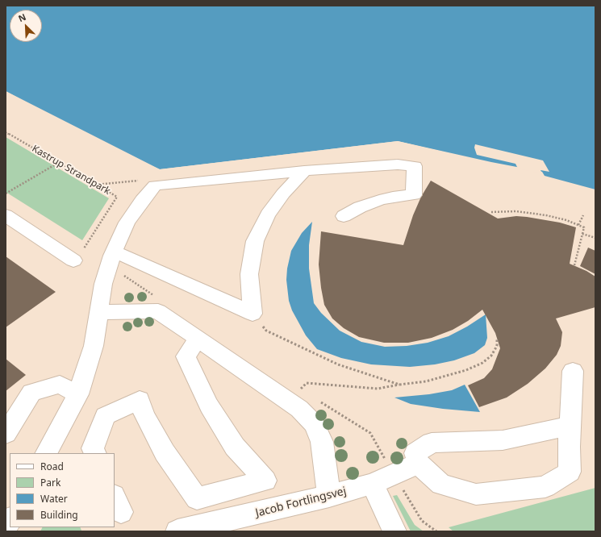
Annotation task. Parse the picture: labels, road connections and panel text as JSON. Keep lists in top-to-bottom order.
{
  "streets": {
    "street": ["Jacob Fortlingsvej"],
    "path": ["Kastrup Strandpark"]
  },
  "legend": [
    "Road",
    "Park",
    "Water",
    "Building"
  ],
  "north": "top left"
}
